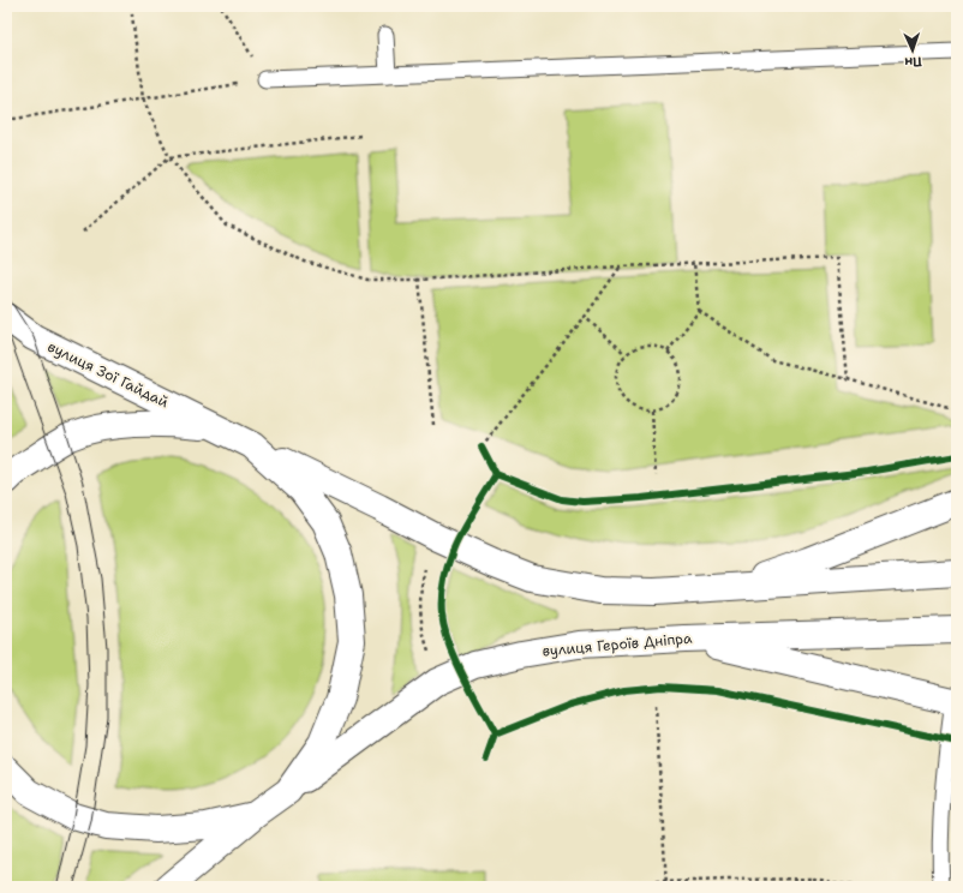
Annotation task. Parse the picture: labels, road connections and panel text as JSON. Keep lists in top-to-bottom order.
{
  "streets": {
    "main road": ["вулиця Зої Гайдай", "вулиця Героїв Дніпра"]
  },
  "north": "bottom"
}
